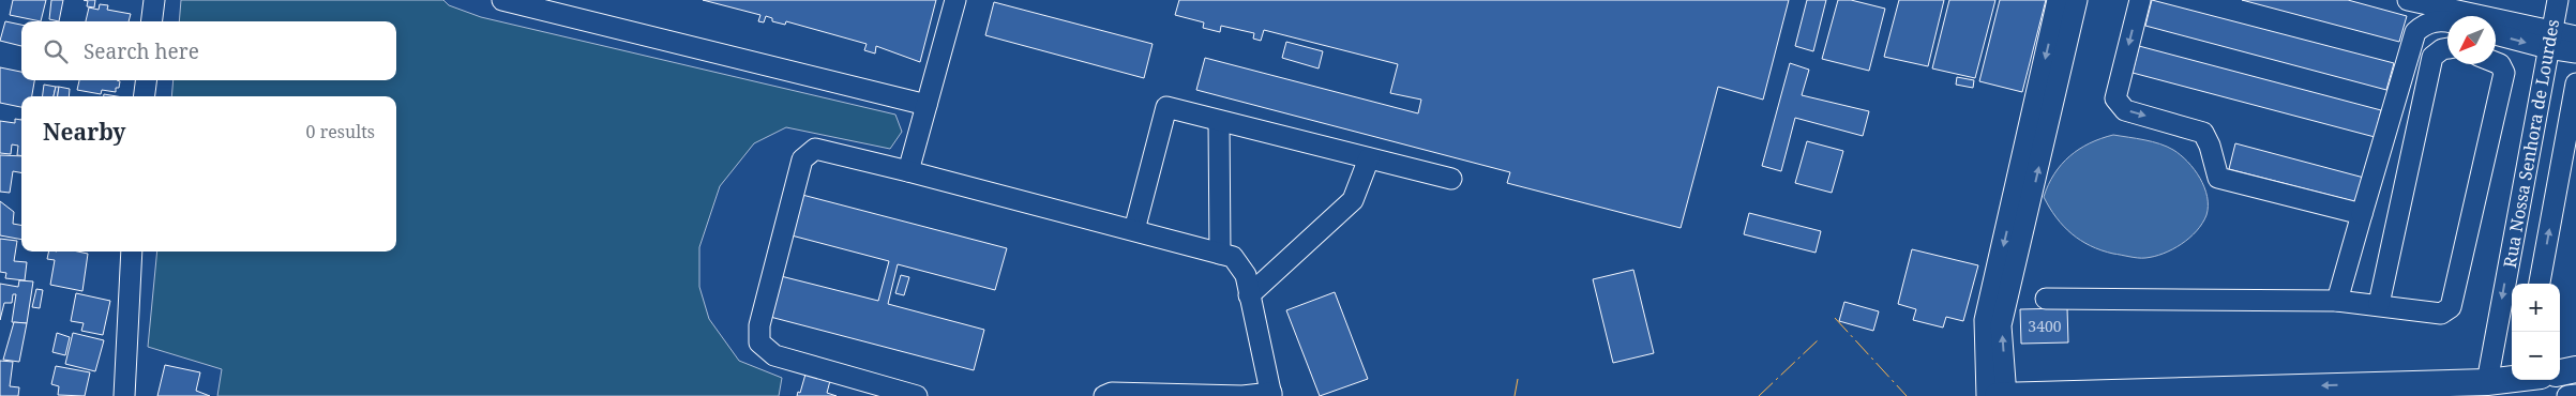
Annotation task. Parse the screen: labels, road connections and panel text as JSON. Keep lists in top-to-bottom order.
{
  "streets": {
    "street": ["Rua Nossa Senhora de Lourdes"]
  },
  "house_numbers": ["3400"],
  "north": "bottom left",
  "page": {
    "search": "Search here",
    "heading": ["Nearby", "0 results"],
    "map_buttons": ["+", "−"]
  }
}
